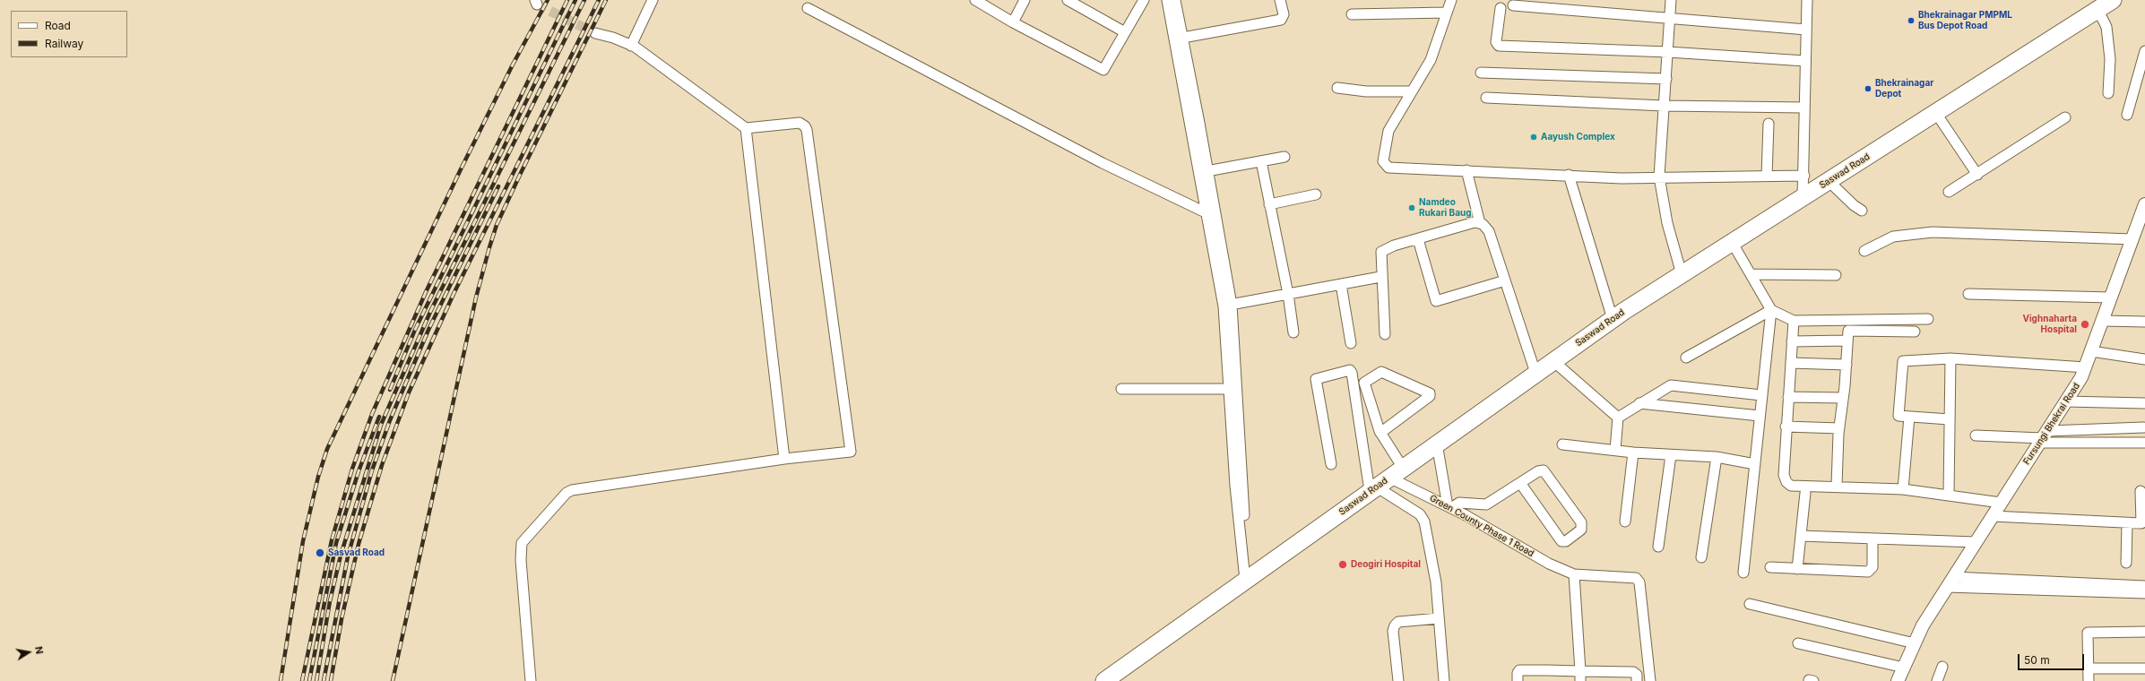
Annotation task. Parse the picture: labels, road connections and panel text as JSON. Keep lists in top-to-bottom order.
{
  "streets": {
    "highway": ["Saswad Road"],
    "street": ["Fursungi Bhekrai Road", "Green County Phase 1 Road"]
  },
  "crossings": [
    ["Saswad Road", "Green County Phase 1 Road"]
  ],
  "places": [
    "Bhekrainagar PMPML Bus Depot Road",
    "Bhekrainagar Depot",
    "Aayush Complex",
    "Namdeo Rukari Baug",
    "Vighnaharta Hospital",
    "Sasvad Road",
    "Deogiri Hospital"
  ],
  "legend": ["Road", "Railway"],
  "scale_bar": "50 m",
  "north": "right"
}
